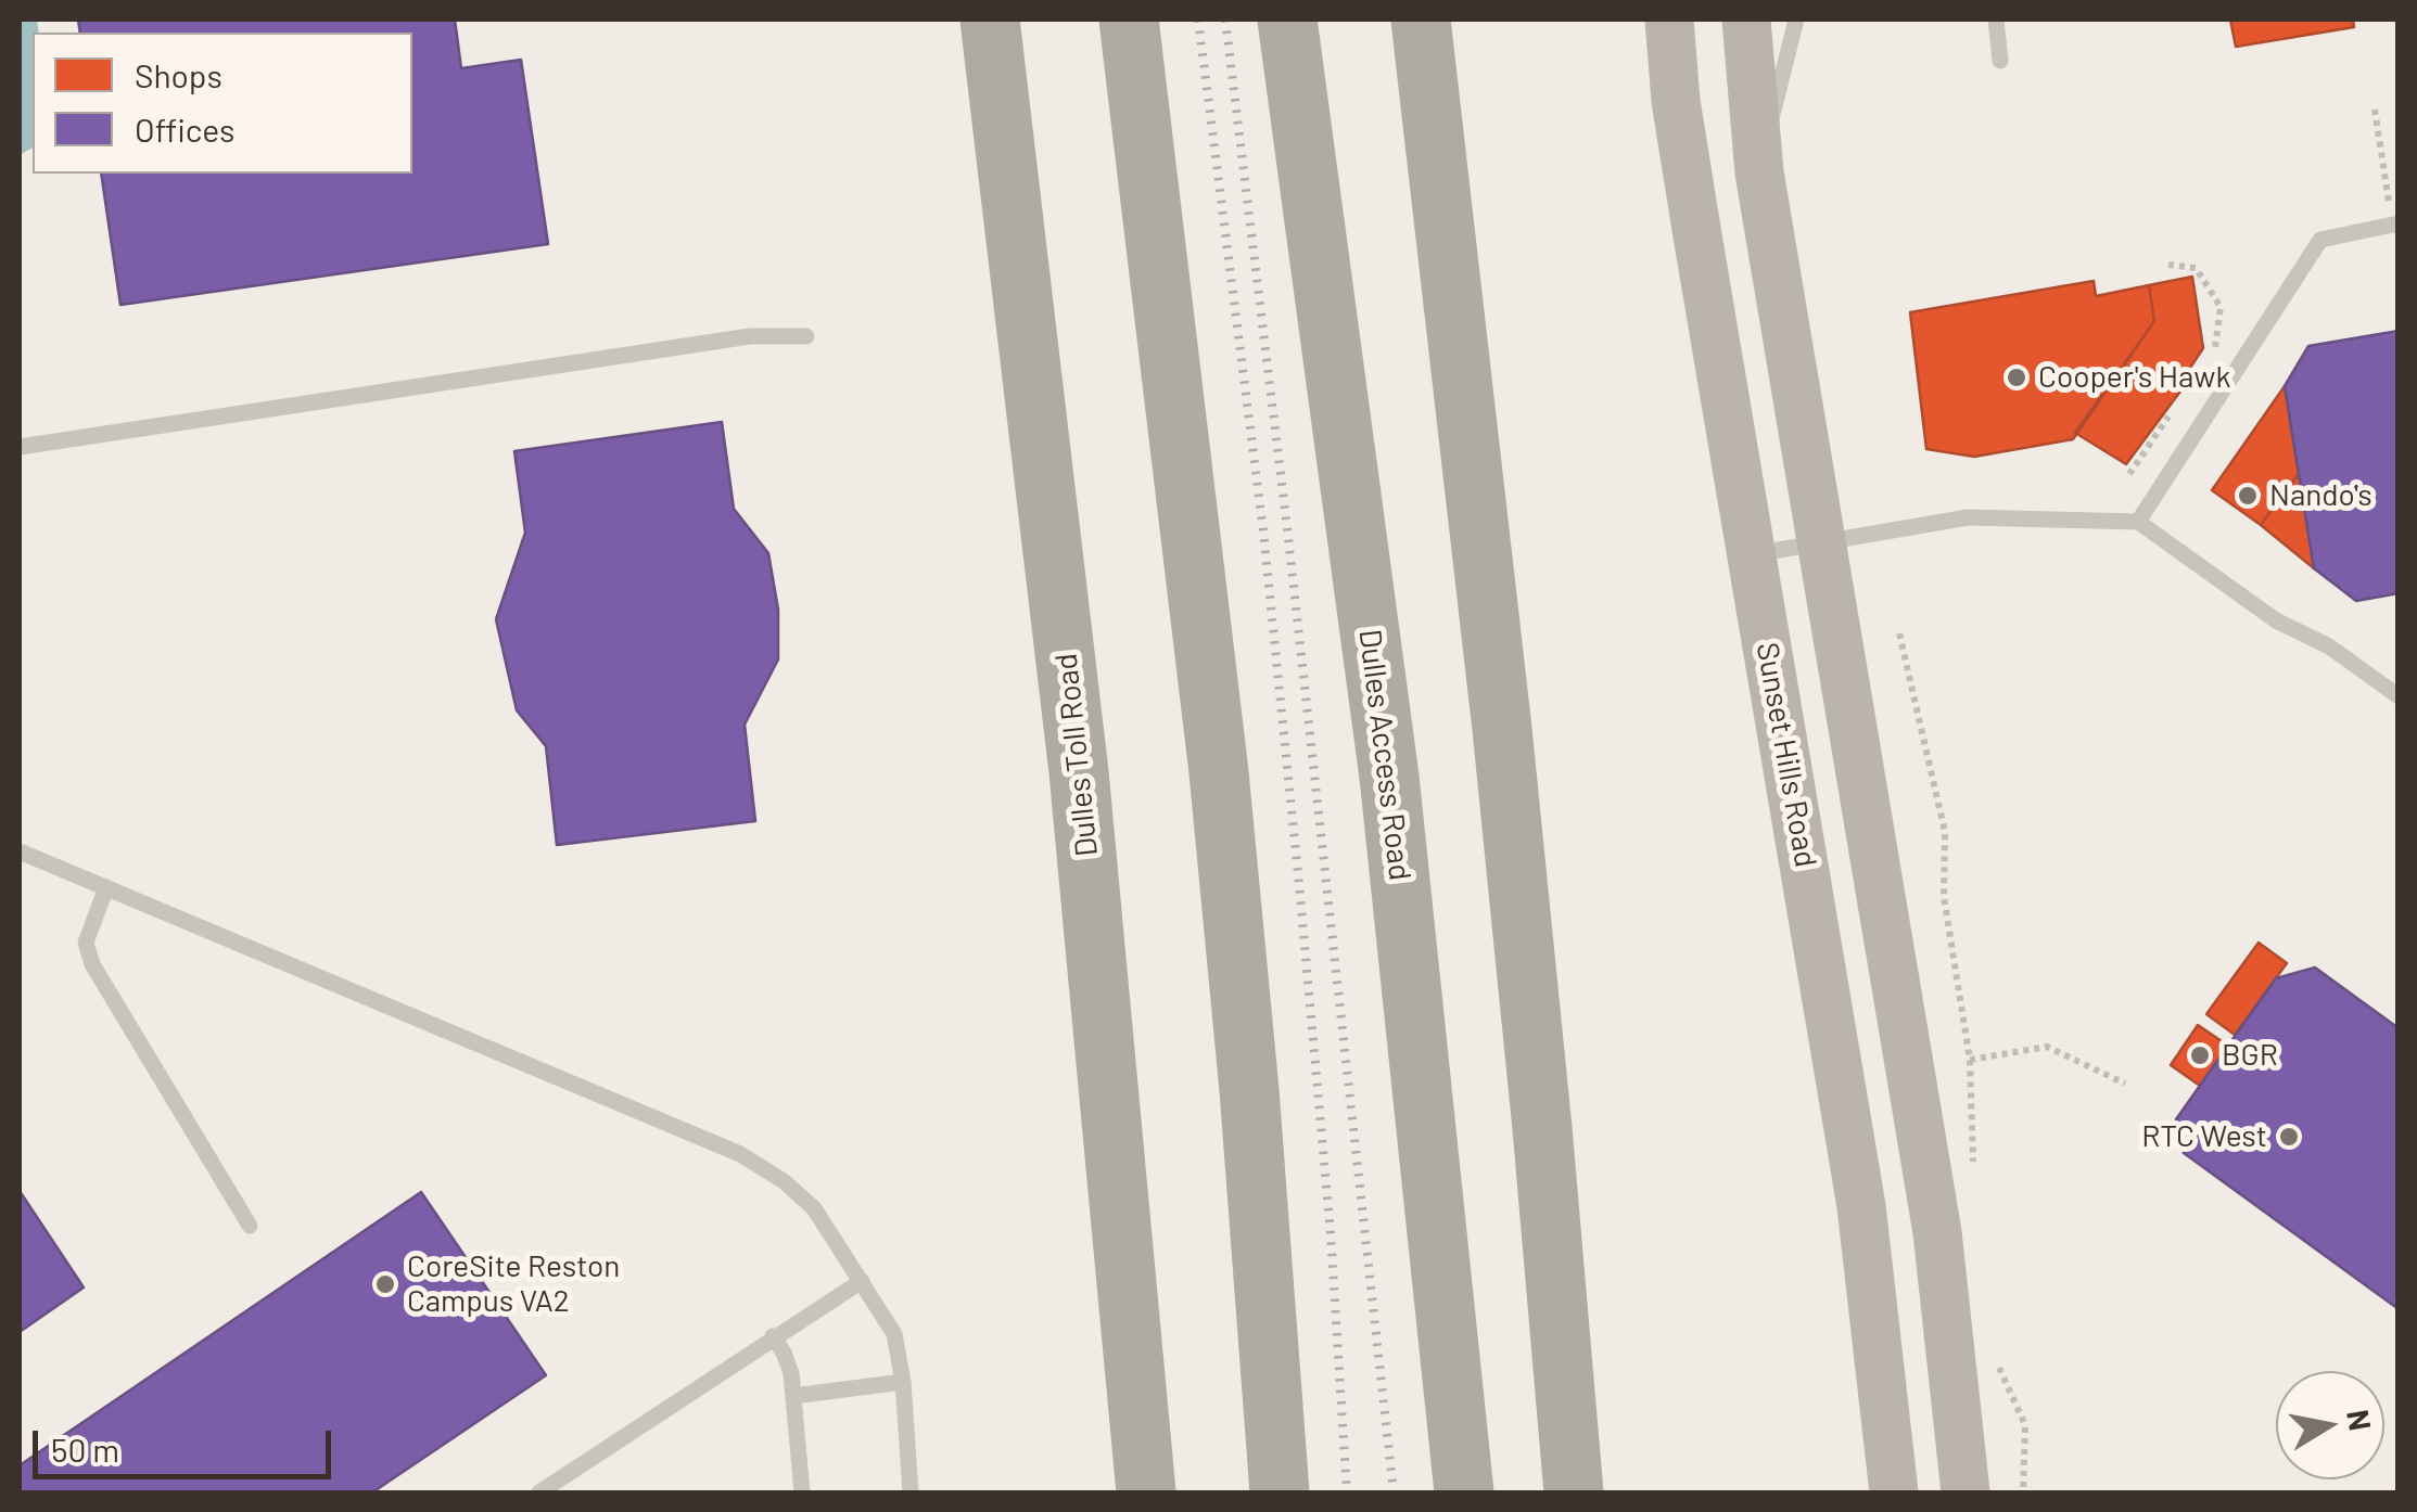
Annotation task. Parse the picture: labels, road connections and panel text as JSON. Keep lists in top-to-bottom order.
{
  "streets": {
    "highway": ["Dulles Toll Road", "Dulles Access Road"],
    "main road": ["Sunset Hills Road"]
  },
  "places": [
    "Cooper's Hawk",
    "Nando's",
    "BGR",
    "RTC West",
    "CoreSite Reston Campus VA2"
  ],
  "legend": ["Shops", "Offices"],
  "scale_bar": "50 m",
  "north": "right"
}
